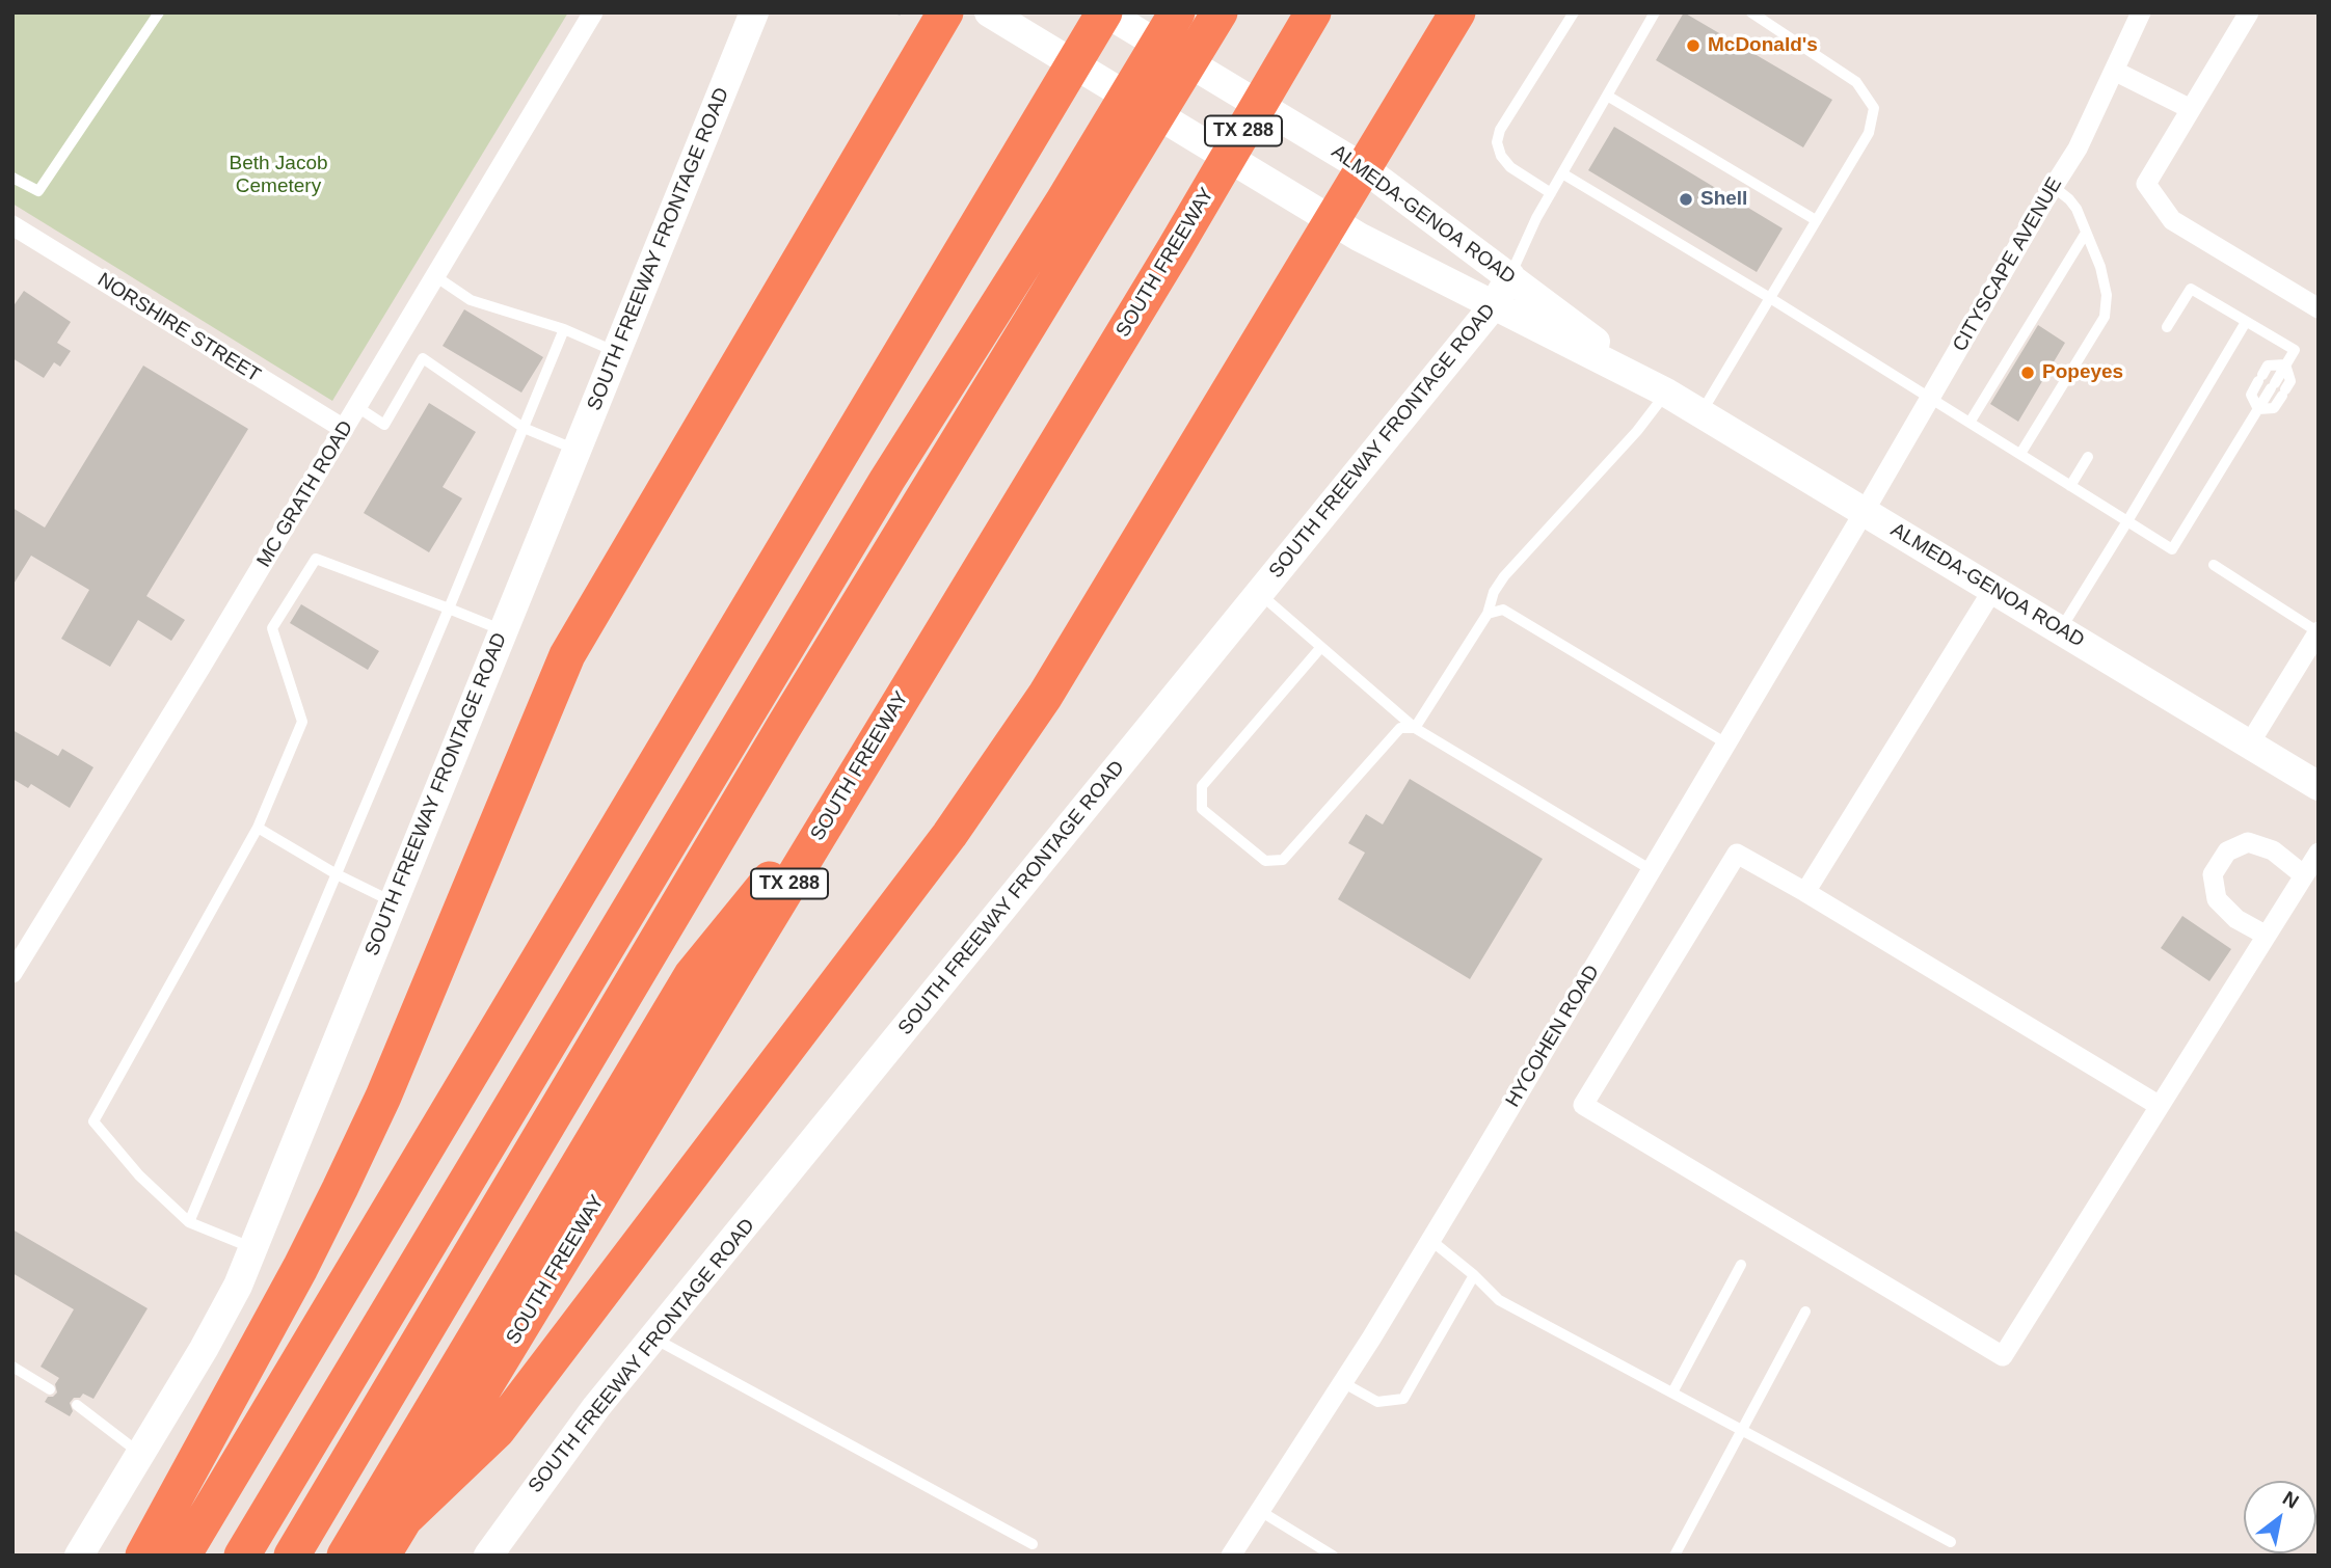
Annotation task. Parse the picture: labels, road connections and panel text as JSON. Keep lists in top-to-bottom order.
{
  "streets": {
    "highway": ["TX 288", "SOUTH FREEWAY"],
    "main road": ["ALMEDA-GENOA ROAD", "SOUTH FREEWAY FRONTAGE ROAD"],
    "street": [
      "CITYSCAPE AVENUE",
      "NORSHIRE STREET",
      "MC GRATH ROAD",
      "HYCOHEN ROAD"
    ]
  },
  "crossings": [
    ["ALMEDA-GENOA ROAD", "SOUTH FREEWAY FRONTAGE ROAD"],
    ["ALMEDA-GENOA ROAD", "CITYSCAPE AVENUE"],
    ["ALMEDA-GENOA ROAD", "HYCOHEN ROAD"],
    ["CITYSCAPE AVENUE", "HYCOHEN ROAD"],
    ["NORSHIRE STREET", "MC GRATH ROAD"]
  ],
  "parks": ["Beth Jacob Cemetery"],
  "places": ["McDonald's", "Shell", "Popeyes"],
  "north": "top right"
}
